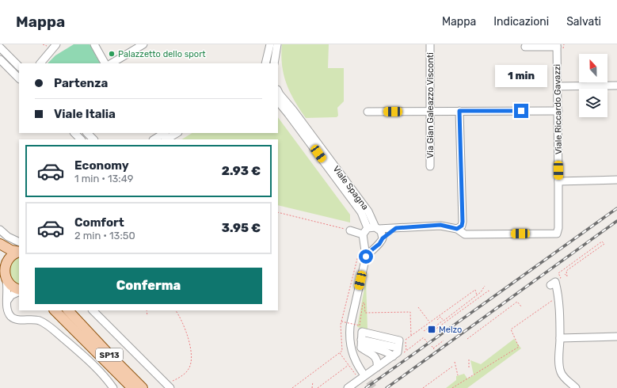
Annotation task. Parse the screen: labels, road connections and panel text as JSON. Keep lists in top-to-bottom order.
{
  "streets": {
    "main road": ["SP13"],
    "street": ["Via Gian Galeazzo Visconti", "Viale Riccardo Gavazzi", "Viale Spagna"]
  },
  "places": {
    "other": ["Palazzetto dello sport"],
    "transit": ["Melzo"]
  },
  "north": "top",
  "page": {
    "header": "Mappa",
    "nav": ["Mappa", "Indicazioni", "Salvati"],
    "banner": ["Partenza", "Viale Italia"],
    "bubble": "1 min",
    "list": [
      {
        "name": "Economy",
        "note": "1 min · 13:49",
        "value": "2.93 €"
      },
      {
        "name": "Comfort",
        "note": "2 min · 13:50",
        "value": "3.95 €"
      }
    ],
    "buttons": "Conferma"
  }
}
